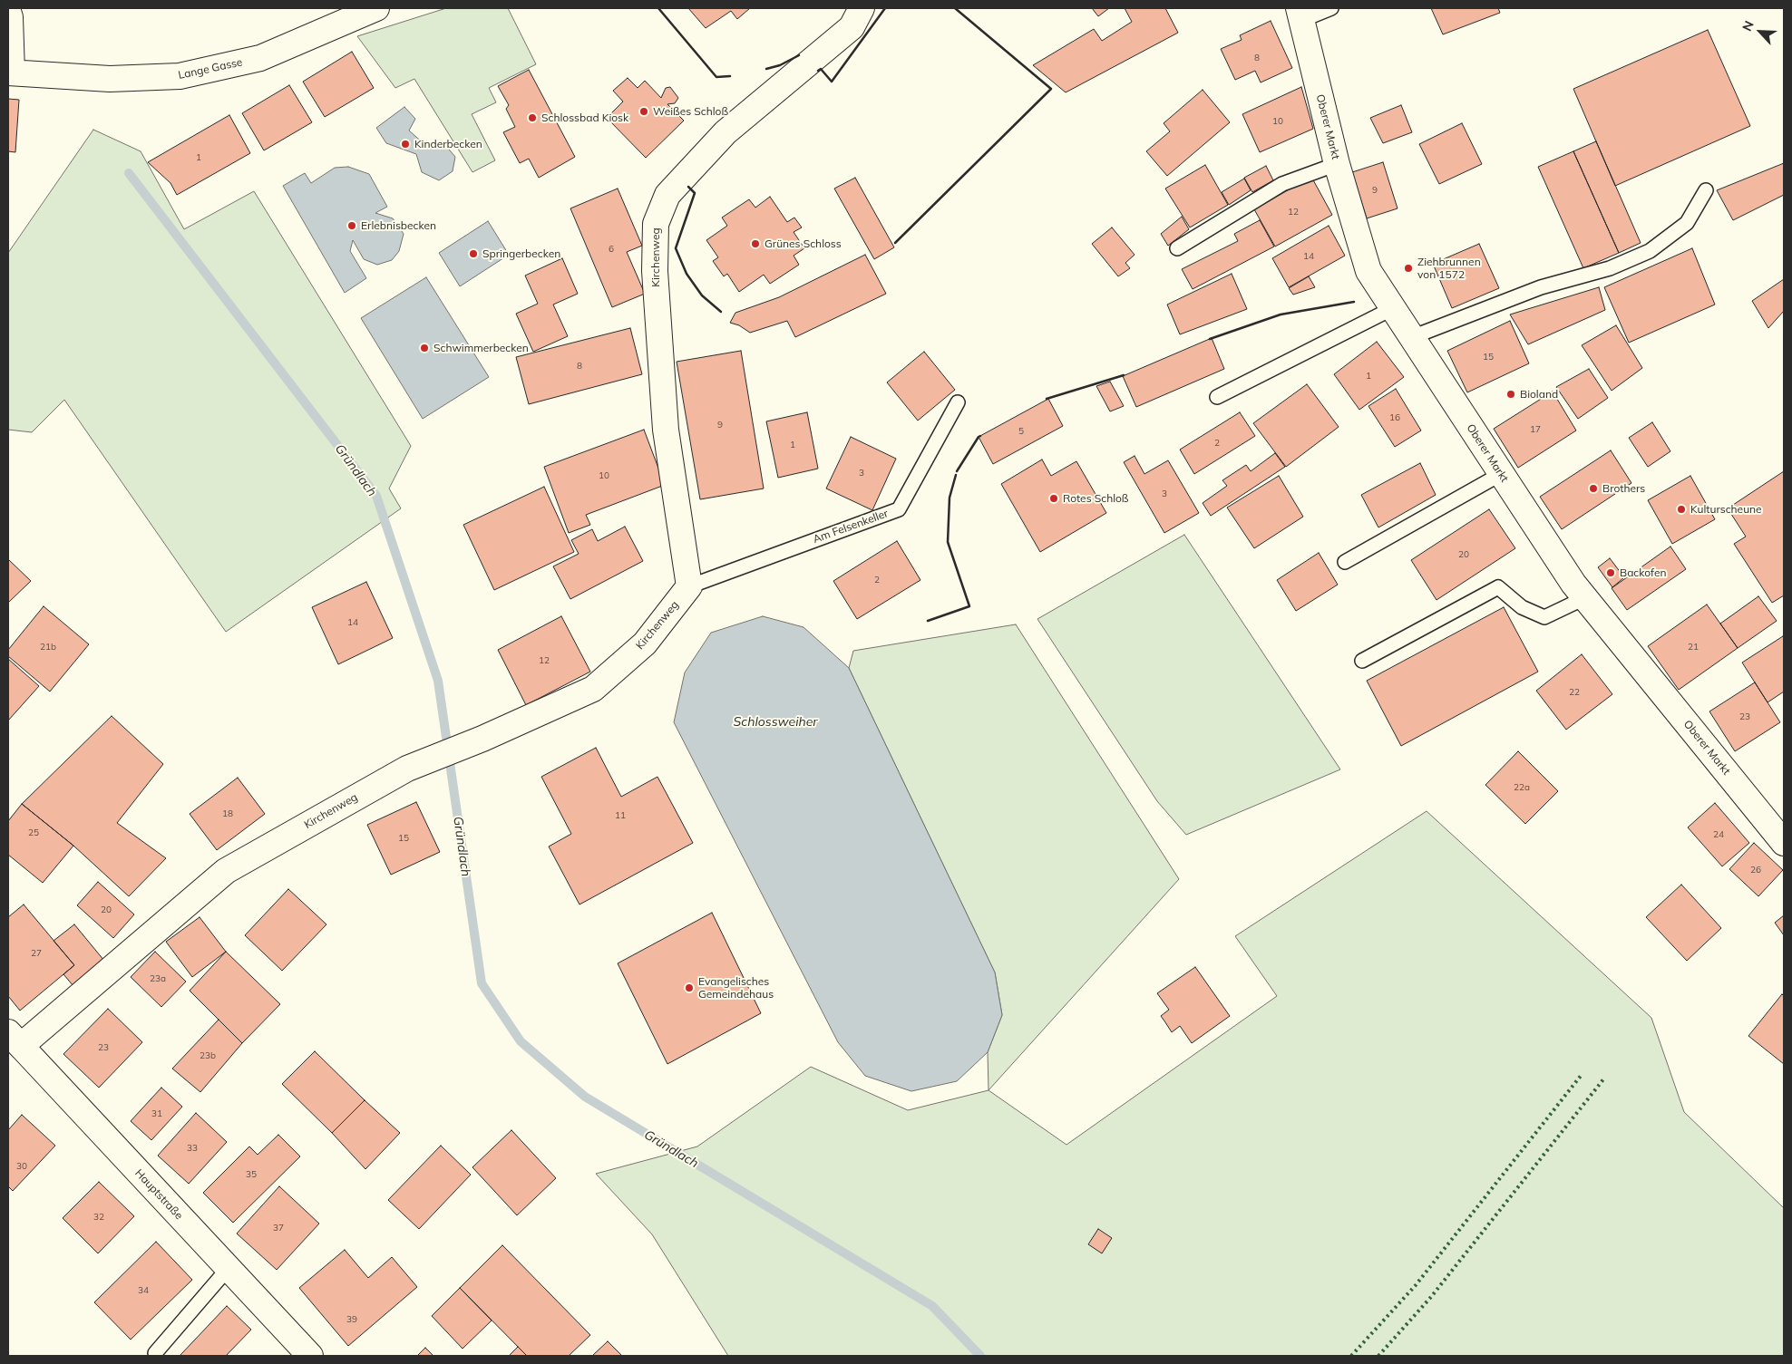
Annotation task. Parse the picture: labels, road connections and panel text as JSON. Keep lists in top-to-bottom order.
{
  "streets": {
    "street": [
      "Lange Gasse",
      "Oberer Markt",
      "Kirchenweg",
      "Hauptstraße"
    ],
    "lane": ["Am Felsenkeller"]
  },
  "crossings": [
    ["Kirchenweg", "Am Felsenkeller"],
    ["Kirchenweg", "Hauptstraße"]
  ],
  "water": ["Gründlach", "Schlossweiher"],
  "places": [
    "Weißes Schloß",
    "Schlossbad Kiosk",
    "Kinderbecken",
    "Erlebnisbecken",
    "Grünes Schloss",
    "Springerbecken",
    "Ziehbrunnen von 1572",
    "Schwimmerbecken",
    "Bioland",
    "Brothers",
    "Rotes Schloß",
    "Kulturscheune",
    "Backofen",
    "Evangelisches Gemeindehaus"
  ],
  "house_numbers": [
    "8",
    "10",
    "1",
    "9",
    "12",
    "6",
    "14",
    "15",
    "8",
    "1",
    "16",
    "9",
    "17",
    "5",
    "2",
    "1",
    "3",
    "10",
    "3",
    "20",
    "2",
    "14",
    "21b",
    "21",
    "12",
    "22",
    "23",
    "22a",
    "18",
    "11",
    "25",
    "24",
    "15",
    "26",
    "20",
    "27",
    "23a",
    "23",
    "23b",
    "31",
    "33",
    "30",
    "35",
    "32",
    "37",
    "34",
    "39"
  ],
  "north": "top left"
}
